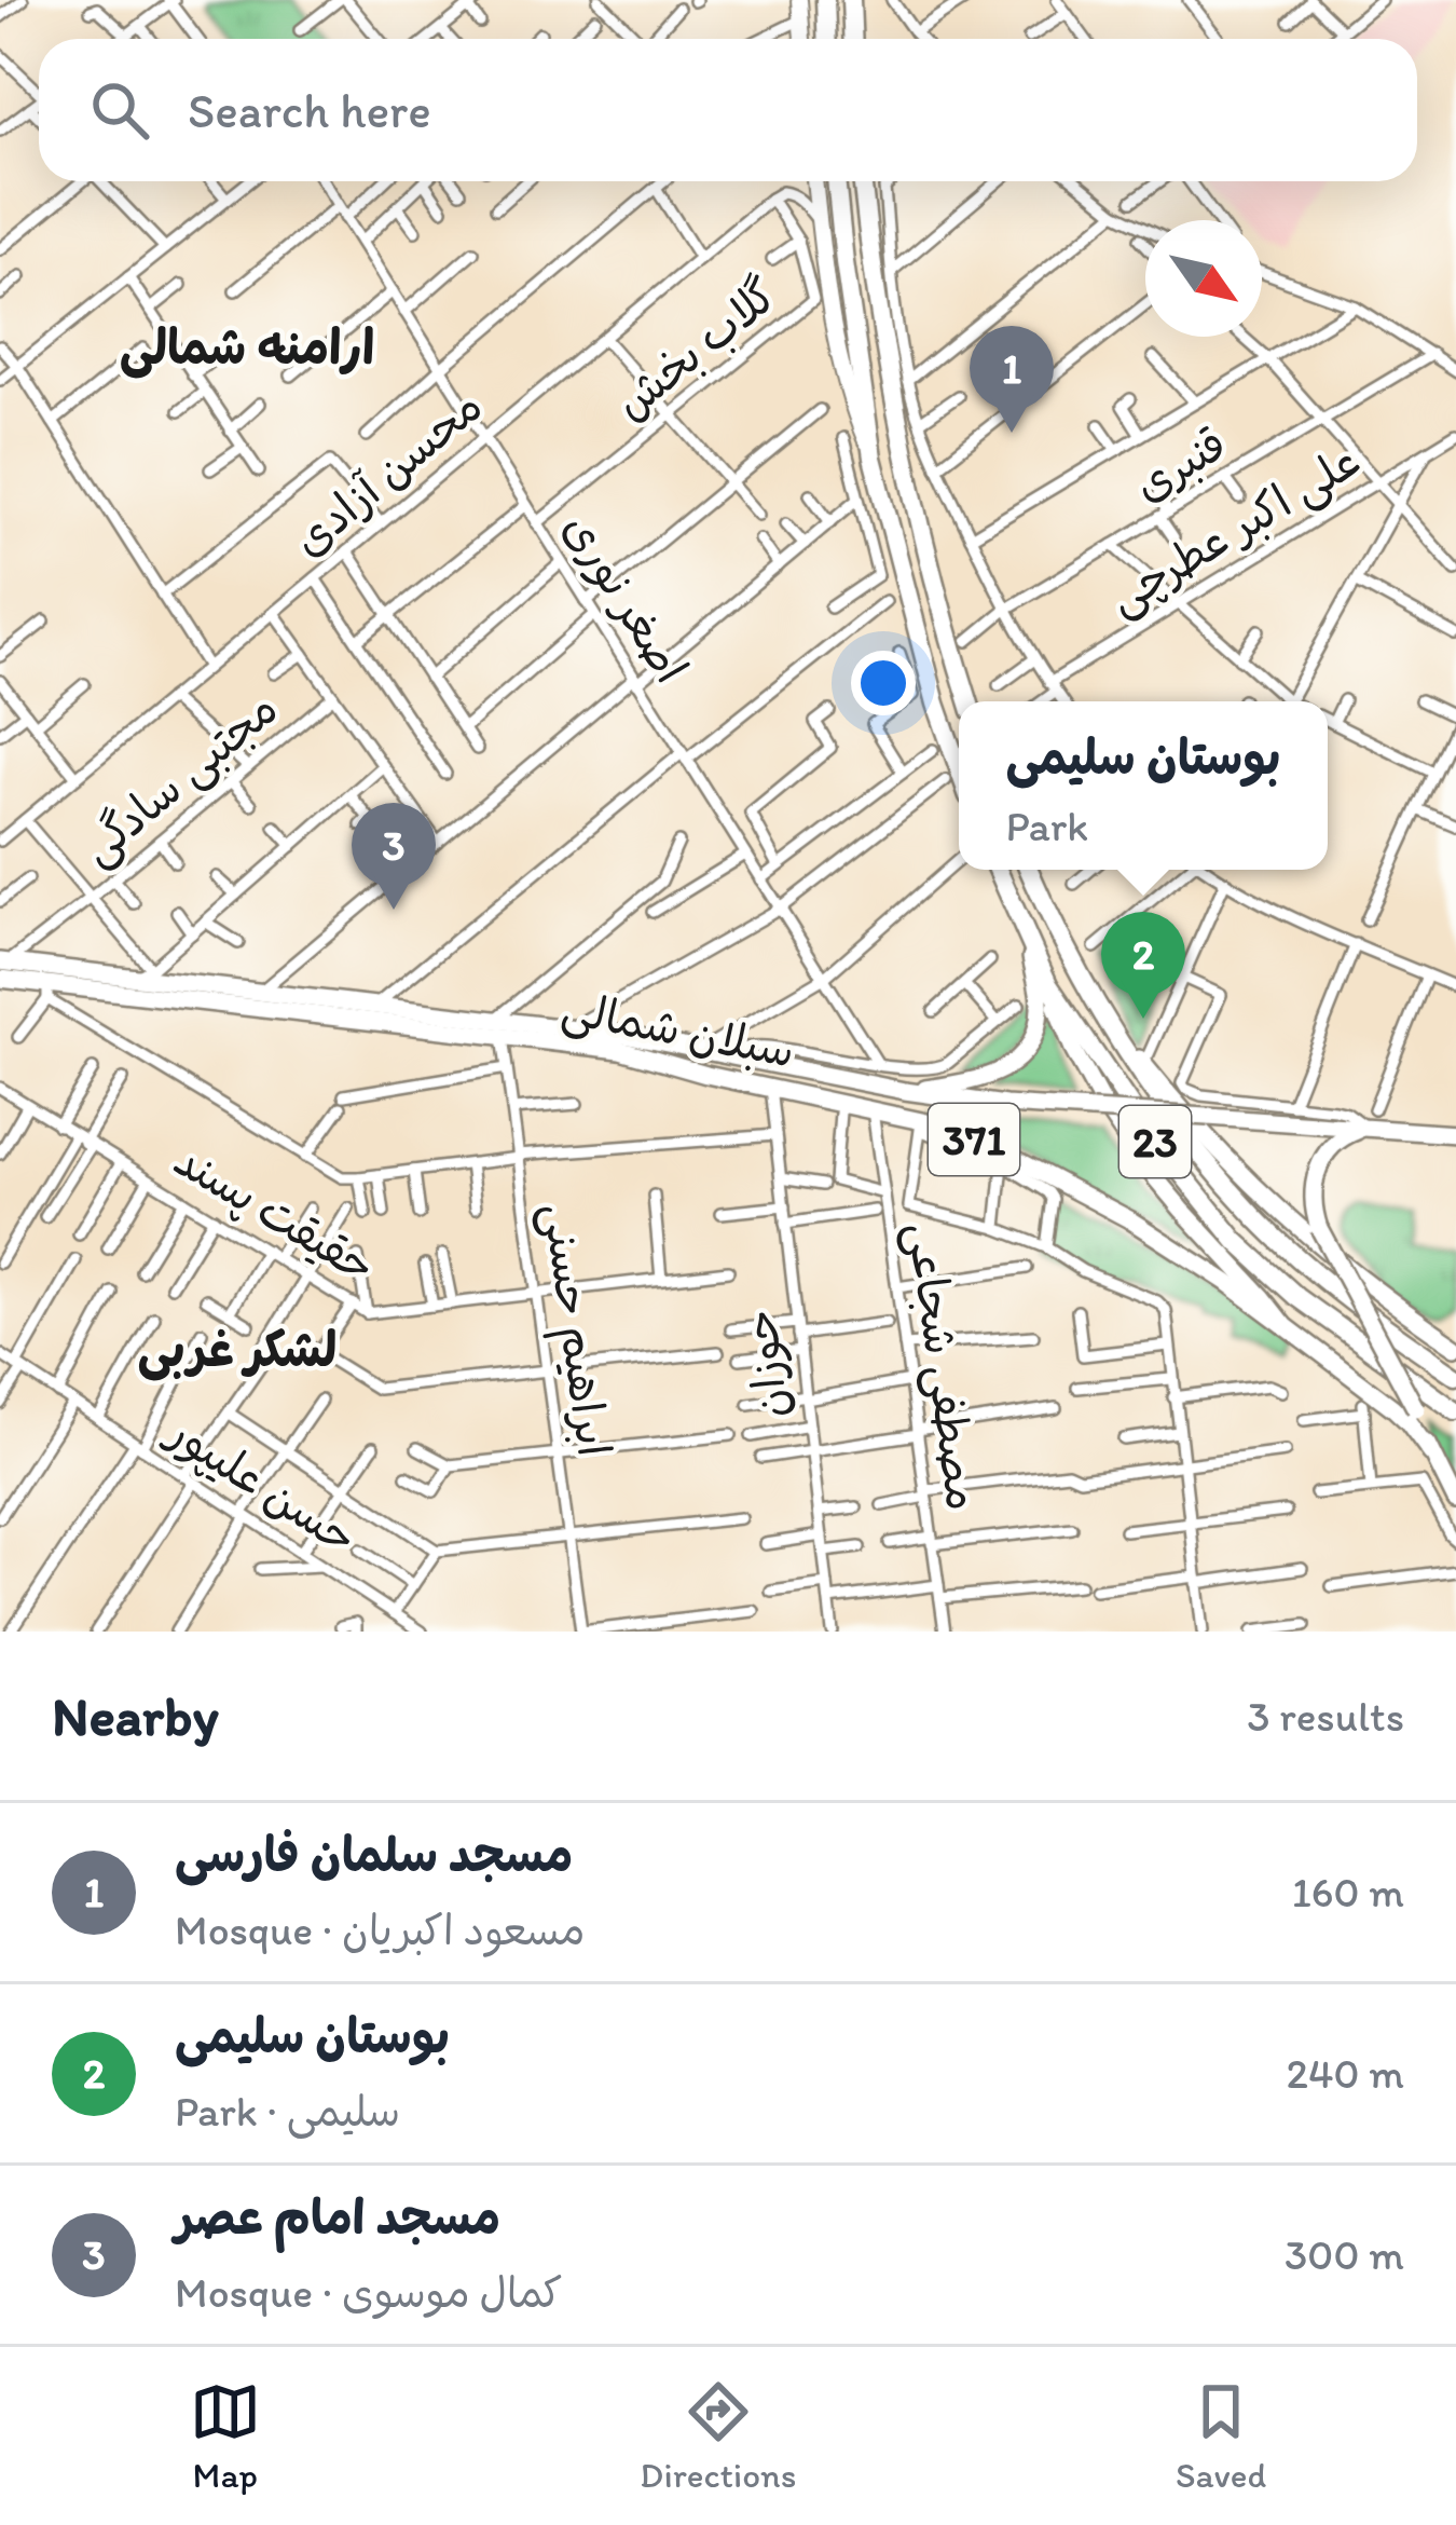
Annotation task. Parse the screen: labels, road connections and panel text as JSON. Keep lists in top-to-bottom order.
{
  "streets": {
    "highway": ["23"],
    "main road": ["سبلان شمالی", "371"],
    "street": [
      "گلاب بخش",
      "قنبری",
      "محسن آزادی",
      "علی اکبر عطرچی",
      "اصغر نوری",
      "مجتبی سادگی",
      "حقیقت پسند",
      "ابراهیم حسنی",
      "حوزان",
      "مصطفی شجاعی",
      "حسن علیپور"
    ]
  },
  "crossings": [
    ["گلاب بخش", "محسن آزادی"],
    ["گلاب بخش", "اصغر نوری"],
    ["محسن آزادی", "اصغر نوری"],
    ["مجتبی سادگی", "سبلان شمالی"],
    ["سبلان شمالی", "371"],
    ["سبلان شمالی", "ابراهیم حسنی"],
    ["سبلان شمالی", "حوزان"],
    ["سبلان شمالی", "مصطفی شجاعی"],
    ["حقیقت پسند", "ابراهیم حسنی"]
  ],
  "districts": ["ارامنه شمالی", "لشکر غربی"],
  "north": "bottom right",
  "page": {
    "search": "Search here",
    "pins": ["1", "3", "2"],
    "popup": ["بوستان سلیمی", "Park"],
    "heading": ["Nearby", "3 results"],
    "list": [
      {
        "mark": "1",
        "name": "مسجد سلمان فارسی",
        "note": "Mosque · مسعود اکبریان",
        "value": "160 m"
      },
      {
        "mark": "2",
        "name": "بوستان سلیمی",
        "note": "Park · سلیمی",
        "value": "240 m"
      },
      {
        "mark": "3",
        "name": "مسجد امام عصر",
        "note": "Mosque · کمال موسوی",
        "value": "300 m"
      }
    ],
    "nav": ["Map", "Directions", "Saved"]
  }
}
